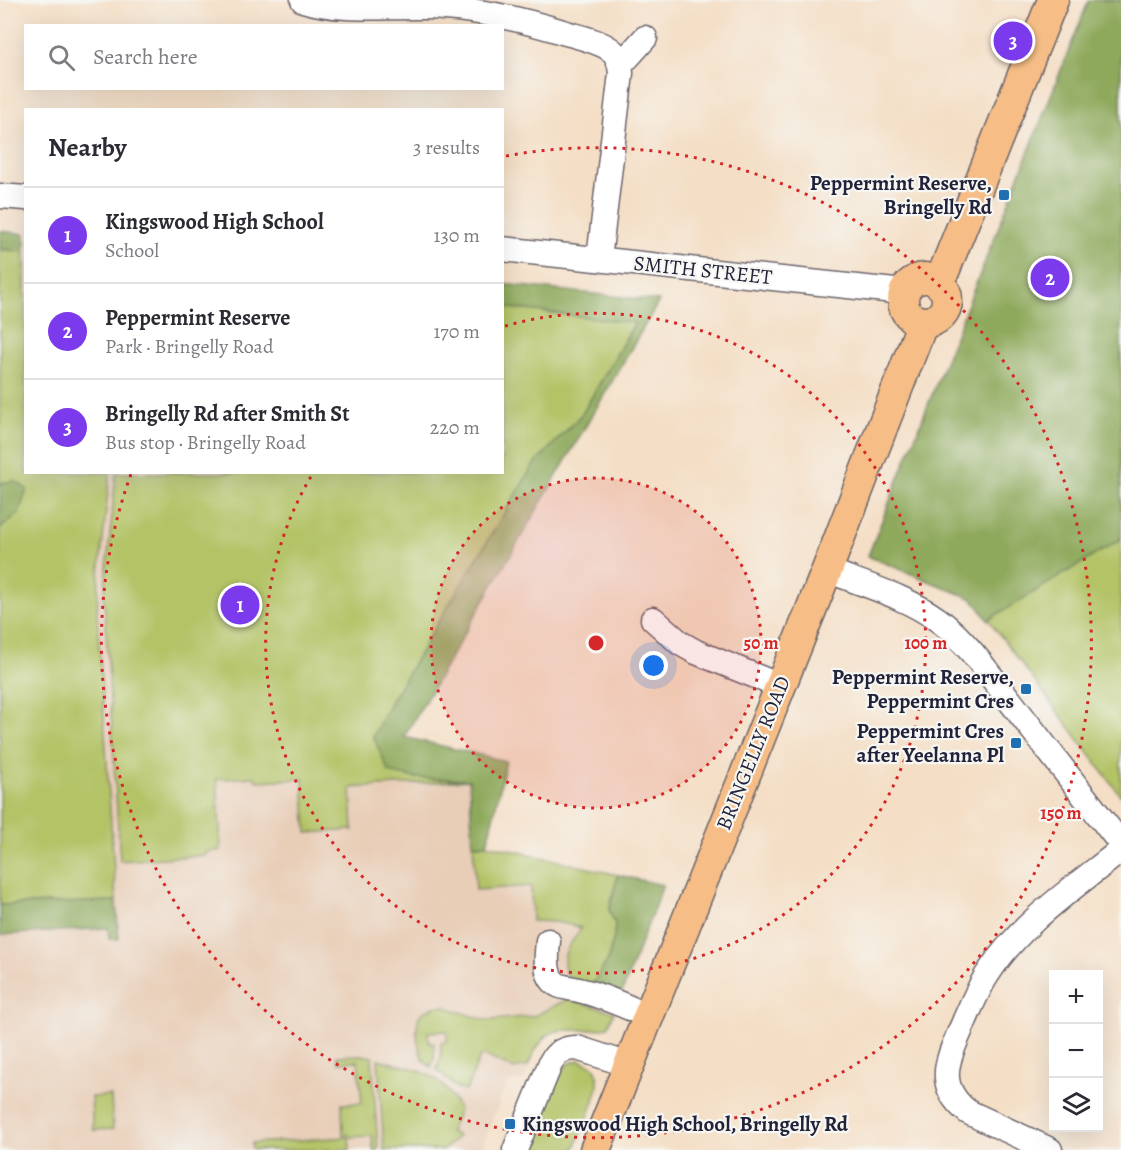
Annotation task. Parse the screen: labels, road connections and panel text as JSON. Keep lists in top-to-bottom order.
{
  "streets": {
    "main road": ["BRINGELLY ROAD"],
    "street": ["SMITH STREET"]
  },
  "crossings": [
    ["SMITH STREET", "BRINGELLY ROAD"]
  ],
  "places": {
    "transit": [
      "Peppermint Reserve, Bringelly Rd",
      "Peppermint Reserve, Peppermint Cres",
      "Peppermint Cres after Yeelanna Pl",
      "Kingswood High School, Bringelly Rd"
    ]
  },
  "page": {
    "pins": ["3", "2", "1"],
    "search": "Search here",
    "heading": ["Nearby", "3 results"],
    "list": [
      {
        "mark": "1",
        "name": "Kingswood High School",
        "note": "School",
        "value": "130 m"
      },
      {
        "mark": "2",
        "name": "Peppermint Reserve",
        "note": "Park · Bringelly Road",
        "value": "170 m"
      },
      {
        "mark": "3",
        "name": "Bringelly Rd after Smith St",
        "note": "Bus stop · Bringelly Road",
        "value": "220 m"
      }
    ],
    "map_buttons": ["+", "−"]
  },
  "rings": ["50 m", "100 m", "150 m"]
}
